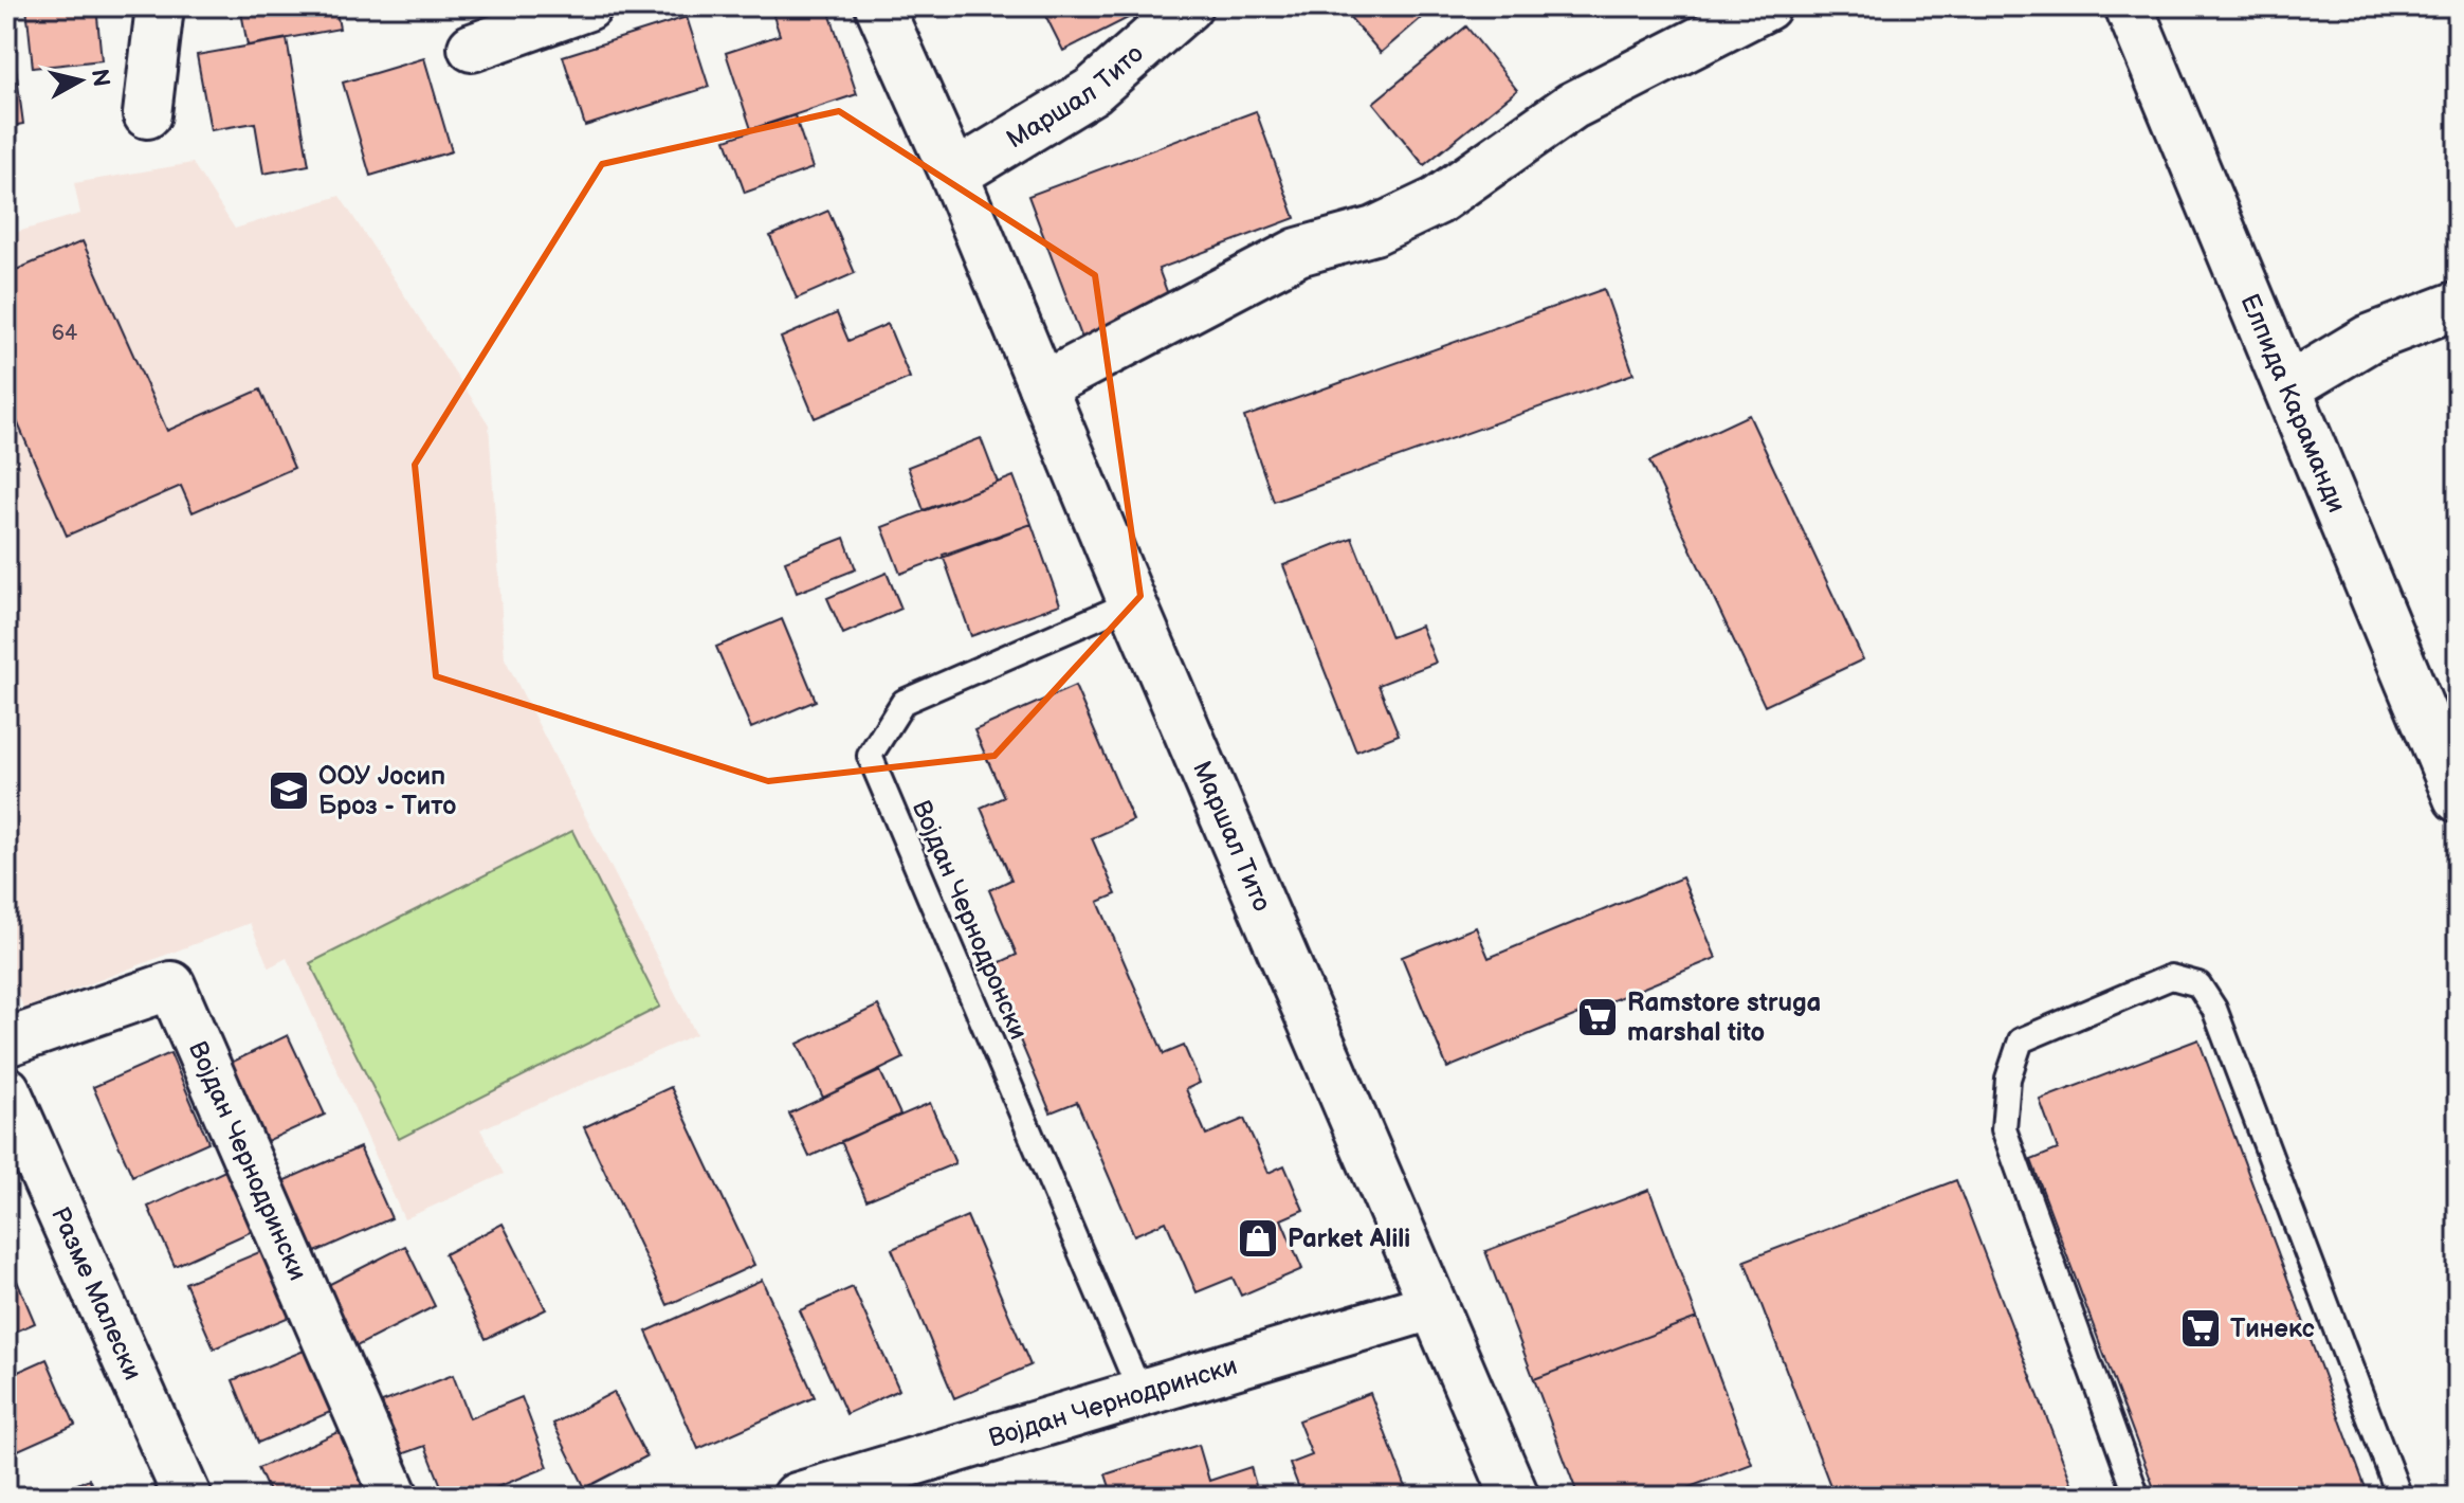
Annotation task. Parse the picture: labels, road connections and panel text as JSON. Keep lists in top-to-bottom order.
{
  "streets": {
    "street": [
      "Маршал Тито",
      "Елпида Караманди",
      "Војдан Чернодрински",
      "Разме Малески"
    ],
    "lane": ["Војдан Чернодронски"]
  },
  "crossings": [
    ["Маршал Тито", "Војдан Чернодронски"],
    ["Маршал Тито", "Војдан Чернодрински"],
    ["Војдан Чернодронски", "Војдан Чернодрински"]
  ],
  "places": {
    "school or university": ["ООУ Јосип Броз - Тито"],
    "supermarket": ["Ramstore struga marshal tito", "Тинекс"],
    "shop": ["Parket Alili"]
  },
  "house_numbers": ["64"],
  "north": "right"
}
